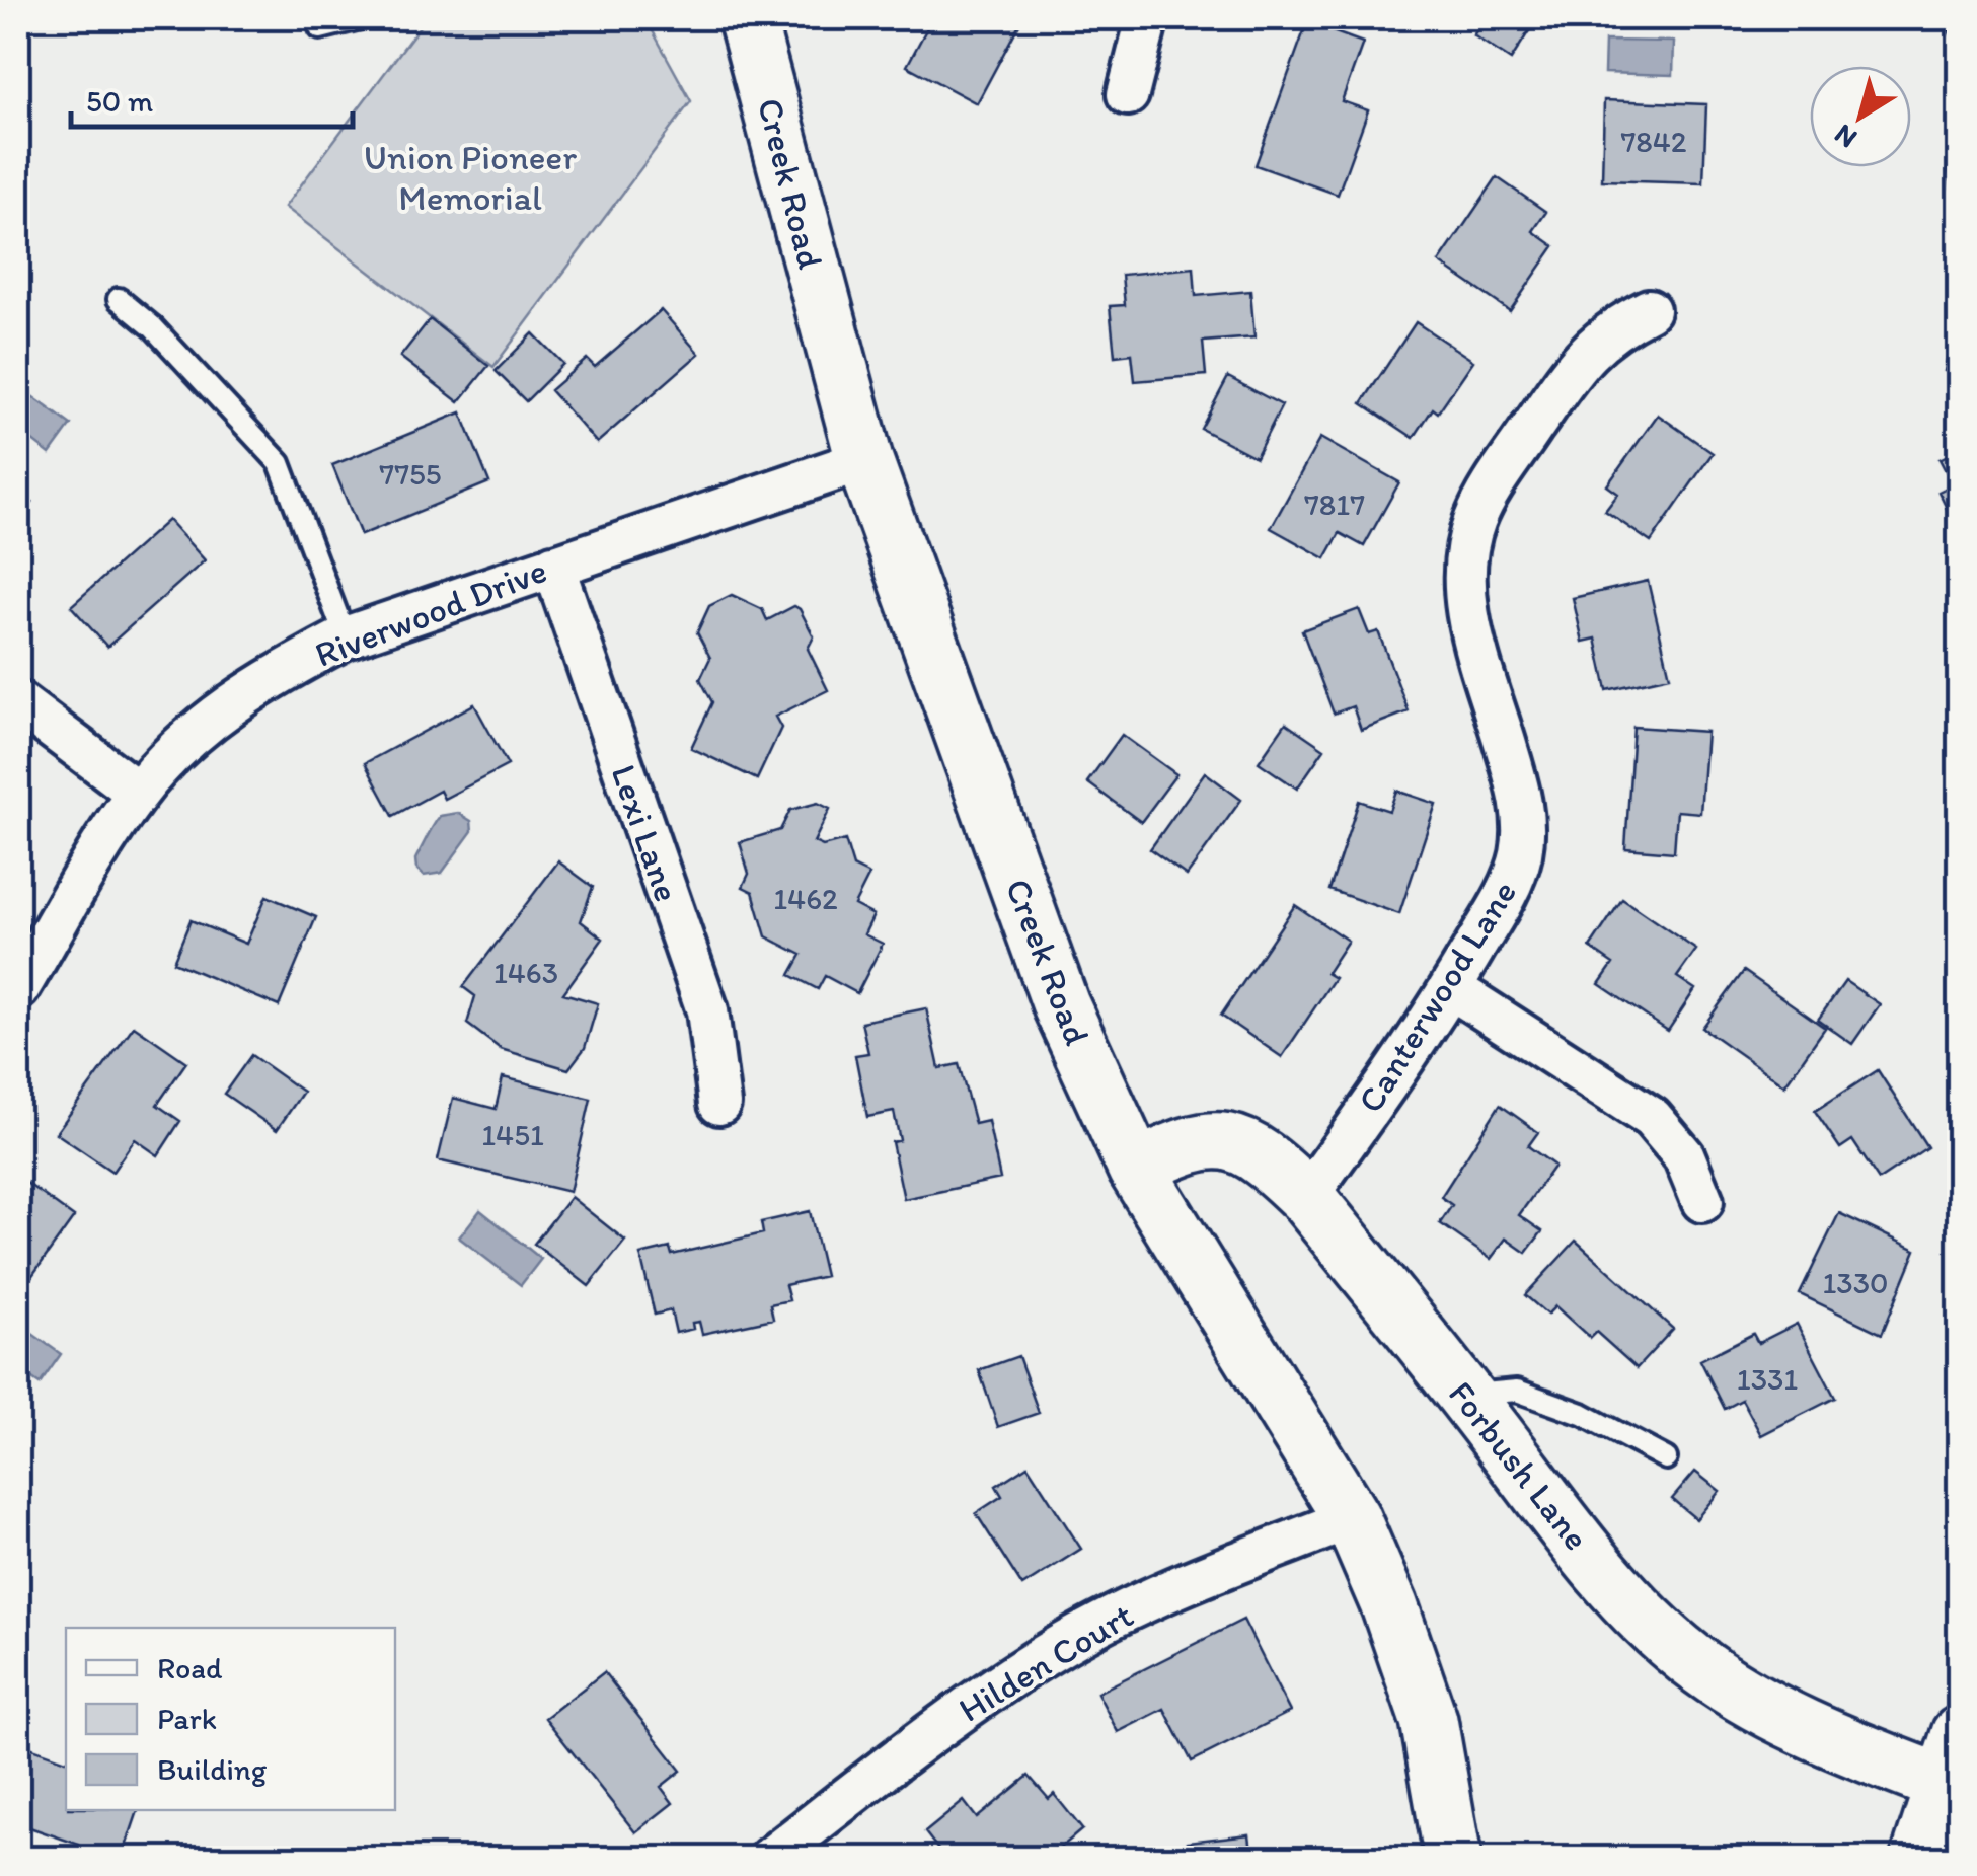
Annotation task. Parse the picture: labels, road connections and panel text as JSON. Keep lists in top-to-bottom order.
{
  "streets": {
    "street": [
      "Creek Road",
      "Riverwood Drive",
      "Lexi Lane",
      "Canterwood Lane",
      "Forbush Lane",
      "Hilden Court"
    ]
  },
  "crossings": [
    ["Creek Road", "Riverwood Drive"],
    ["Creek Road", "Forbush Lane"],
    ["Creek Road", "Hilden Court"],
    ["Riverwood Drive", "Lexi Lane"],
    ["Canterwood Lane", "Forbush Lane"]
  ],
  "parks": ["Union Pioneer Memorial"],
  "house_numbers": [
    "7842",
    "7755",
    "7817",
    "1462",
    "1463",
    "1451",
    "1330",
    "1331"
  ],
  "legend": ["Road", "Park", "Building"],
  "scale_bar": "50 m",
  "north": "bottom left"
}
